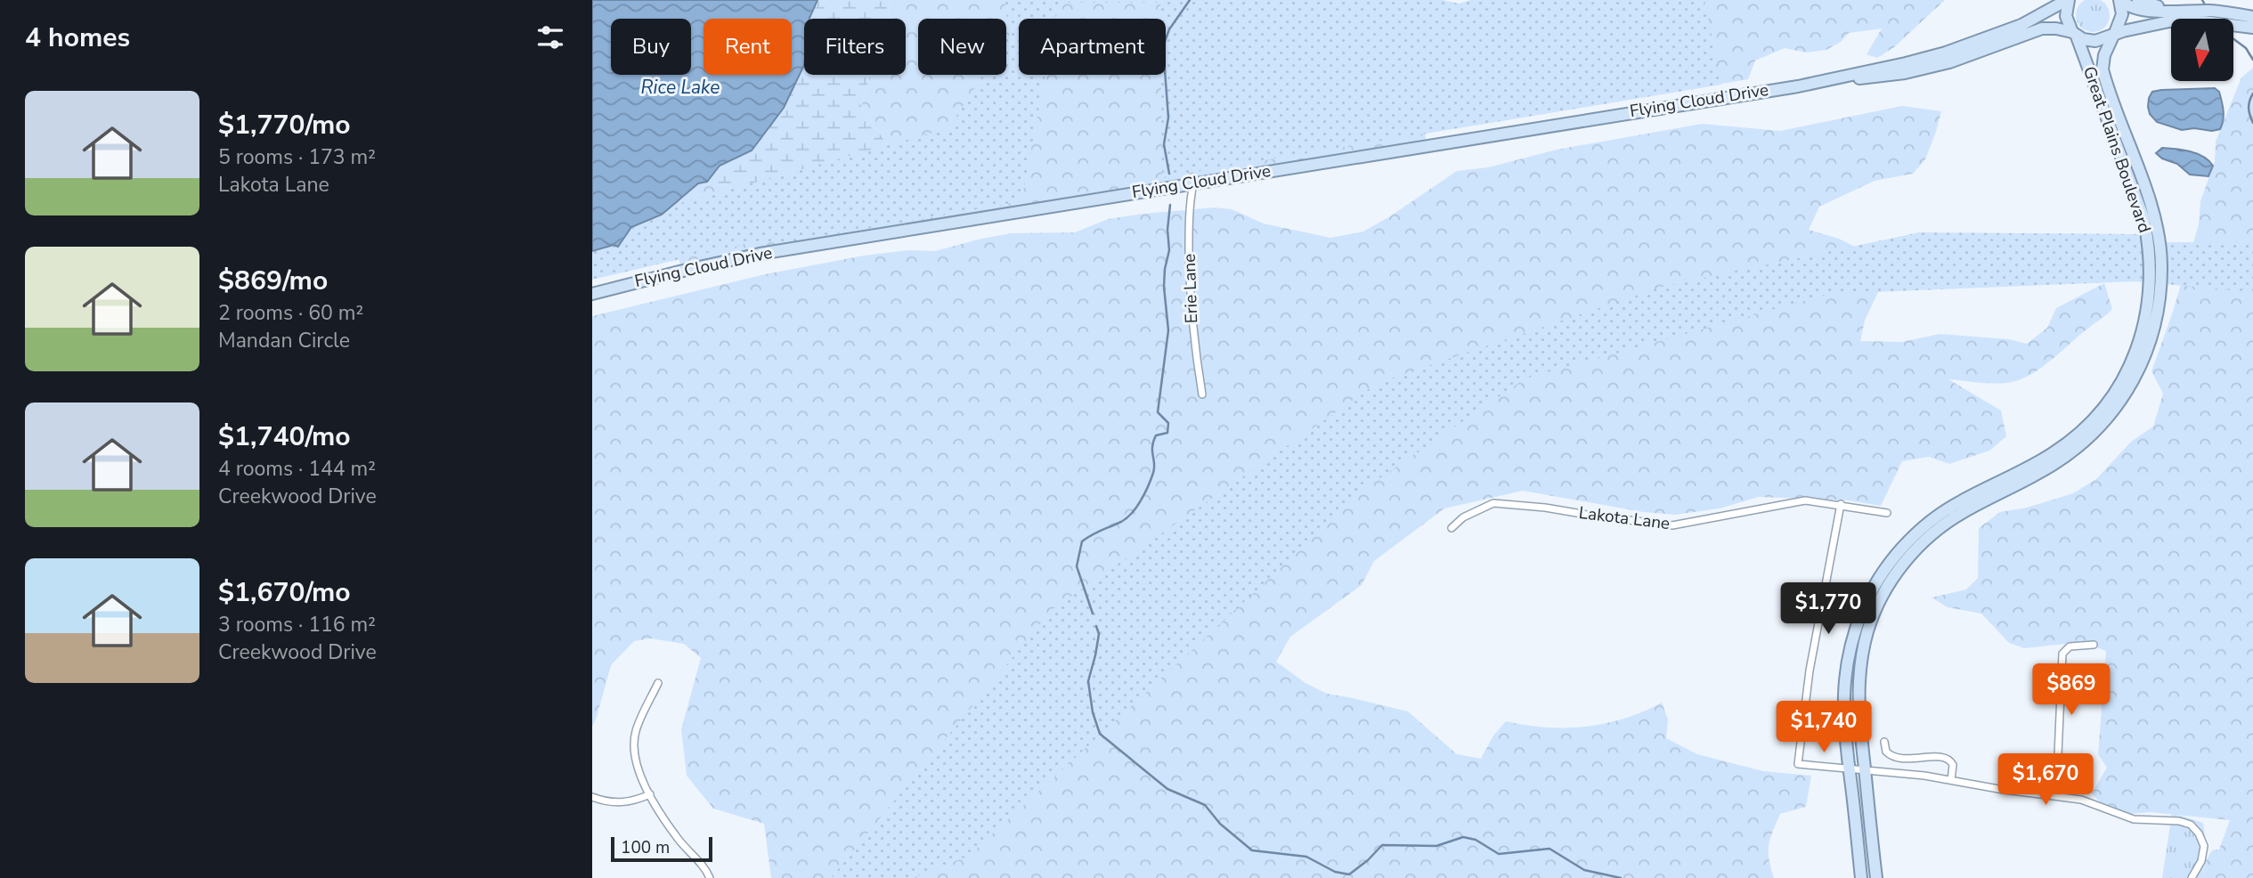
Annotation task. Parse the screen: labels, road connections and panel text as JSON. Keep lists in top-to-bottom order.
{
  "streets": {
    "main road": ["Flying Cloud Drive", "Great Plains Boulevard"],
    "street": ["Erie Lane", "Lakota Lane"]
  },
  "crossings": [
    ["Flying Cloud Drive", "Great Plains Boulevard"],
    ["Flying Cloud Drive", "Erie Lane"]
  ],
  "water": ["Rice Lake"],
  "scale_bar": "100 m",
  "north": "bottom",
  "page": {
    "heading": "4 homes",
    "chip": [
      "Buy",
      "Rent",
      "Filters",
      "New",
      "Apartment"
    ],
    "list": [
      {
        "name": "$1,770/mo",
        "note": "5 rooms · 173 m² · Lakota Lane"
      },
      {
        "name": "$869/mo",
        "note": "2 rooms · 60 m² · Mandan Circle"
      },
      {
        "name": "$1,740/mo",
        "note": "4 rooms · 144 m² · Creekwood Drive"
      },
      {
        "name": "$1,670/mo",
        "note": "3 rooms · 116 m² · Creekwood Drive"
      }
    ],
    "price": [
      "$1,770",
      "$869",
      "$1,740",
      "$1,670"
    ],
    "scale": "100 m"
  }
}
